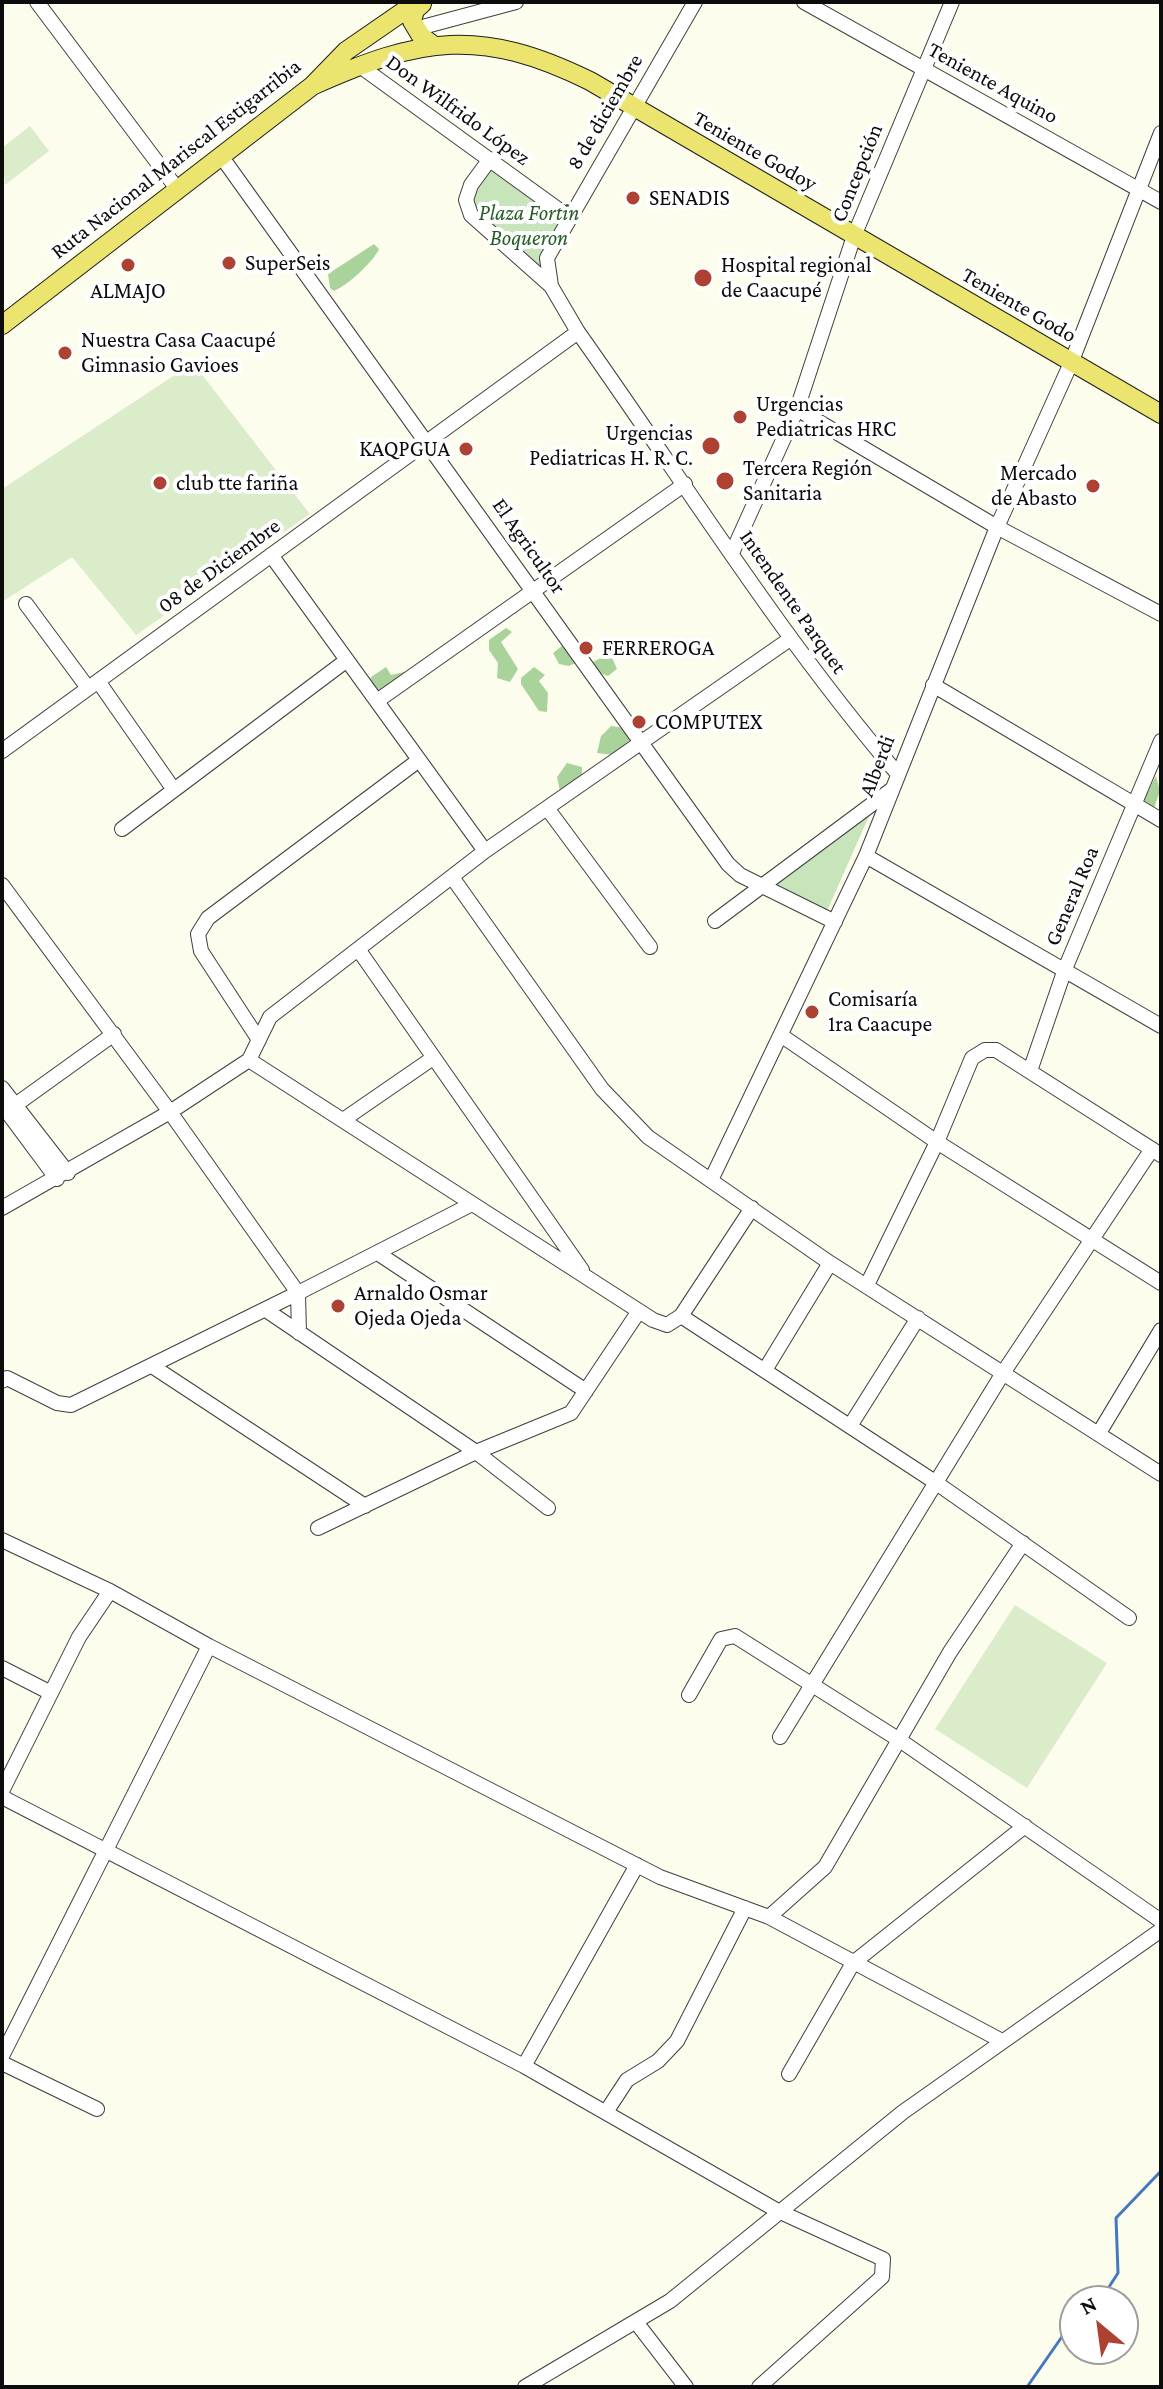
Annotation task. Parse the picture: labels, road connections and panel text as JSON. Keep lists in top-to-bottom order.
{
  "streets": {
    "main road": ["Teniente Godoy", "Ruta Nacional Mariscal Estigarribia", "Teniente Godo"],
    "street": [
      "Teniente Aquino",
      "Don Wilfrido López",
      "8 de diciembre",
      "Concepción",
      "El Agricultor",
      "08 de Diciembre",
      "Intendente Parquet",
      "Alberdi",
      "General Roa"
    ]
  },
  "crossings": [
    ["Teniente Aquino", "Concepción"],
    ["Teniente Aquino", "Alberdi"],
    ["Don Wilfrido López", "8 de diciembre"],
    ["8 de diciembre", "Teniente Godoy"],
    ["Teniente Godoy", "Concepción"],
    ["Teniente Godoy", "Teniente Godo"],
    ["Ruta Nacional Mariscal Estigarribia", "El Agricultor"],
    ["Concepción", "Teniente Godo"],
    ["Concepción", "Intendente Parquet"],
    ["Teniente Godo", "Alberdi"],
    ["El Agricultor", "08 de Diciembre"],
    ["El Agricultor", "Alberdi"],
    ["08 de Diciembre", "Intendente Parquet"],
    ["Intendente Parquet", "Alberdi"]
  ],
  "parks": ["Plaza Fortin Boqueron"],
  "places": [
    "SENADIS",
    "SuperSeis",
    "ALMAJO",
    "Hospital regional de Caacupé",
    "Nuestra Casa Caacupé Gimnasio Gavioes",
    "Urgencias Pediatricas HRC",
    "Urgencias Pediatricas H. R. C.",
    "KAQPGUA",
    "Tercera Región Sanitaria",
    "club tte fariña",
    "Mercado de Abasto",
    "FERREROGA",
    "COMPUTEX",
    "Comisaría 1ra Caacupe",
    "Arnaldo Osmar Ojeda Ojeda"
  ],
  "north": "top left"
}
